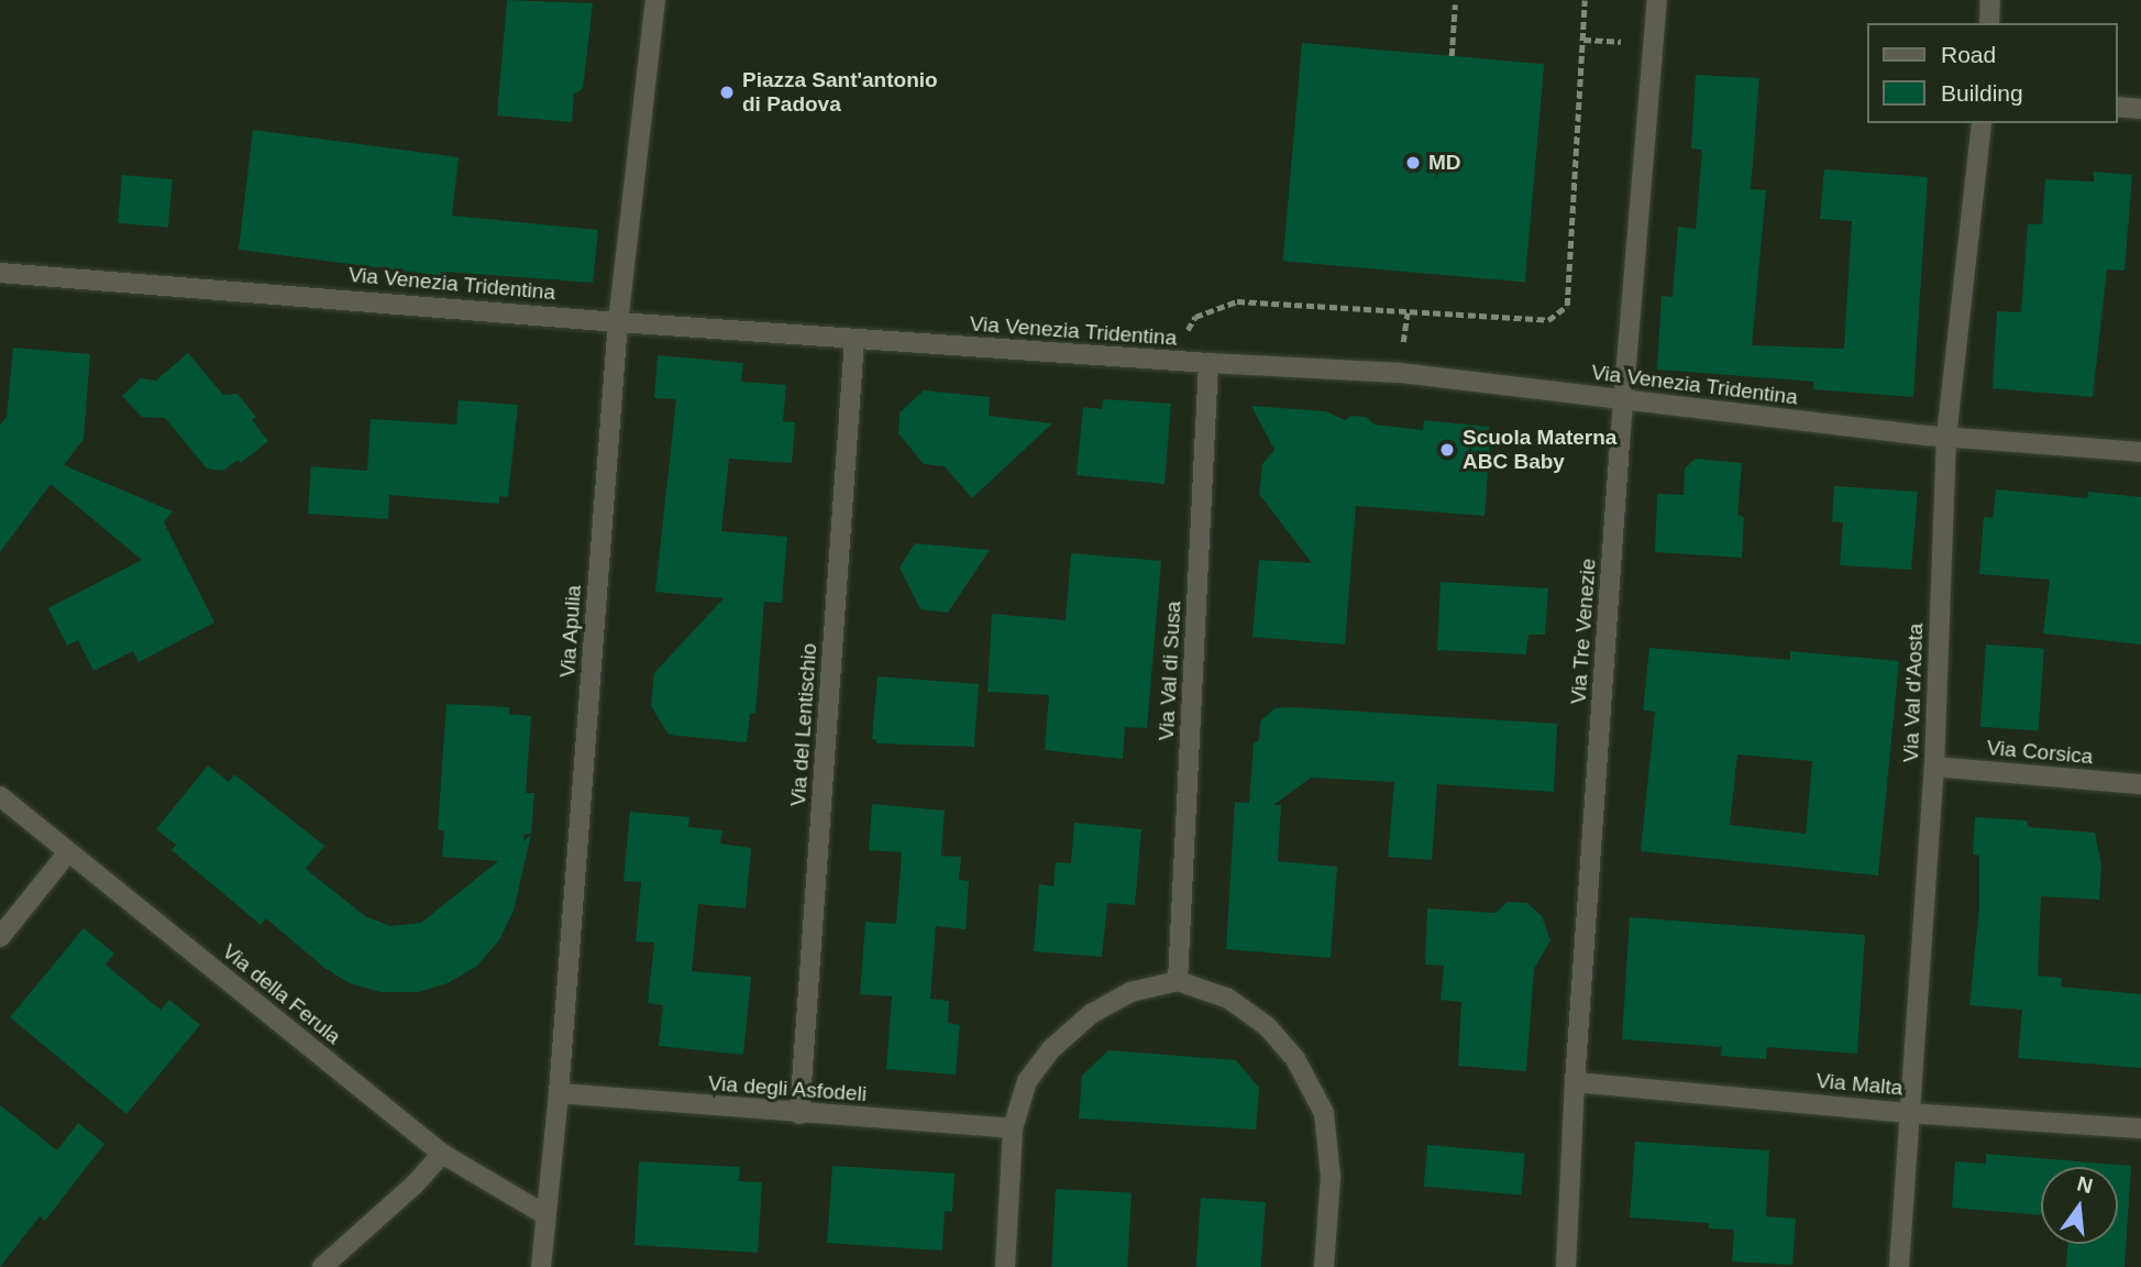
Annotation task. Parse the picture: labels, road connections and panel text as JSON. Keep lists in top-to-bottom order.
{
  "streets": {
    "street": [
      "Via Venezia Tridentina",
      "Via Apulia",
      "Via Tre Venezie",
      "Via Val di Susa",
      "Via Val d'Aosta",
      "Via del Lentischio",
      "Via Corsica",
      "Via della Ferula",
      "Via Malta",
      "Via degli Asfodeli"
    ]
  },
  "crossings": [
    ["Via Venezia Tridentina", "Via Apulia"],
    ["Via Venezia Tridentina", "Via Tre Venezie"],
    ["Via Venezia Tridentina", "Via Val di Susa"],
    ["Via Venezia Tridentina", "Via Val d'Aosta"],
    ["Via Venezia Tridentina", "Via del Lentischio"],
    ["Via Apulia", "Via della Ferula"],
    ["Via Apulia", "Via degli Asfodeli"],
    ["Via Tre Venezie", "Via Malta"],
    ["Via Val d'Aosta", "Via Corsica"],
    ["Via Val d'Aosta", "Via Malta"],
    ["Via del Lentischio", "Via degli Asfodeli"]
  ],
  "places": ["Piazza Sant'antonio di Padova", "MD", "Scuola Materna ABC Baby"],
  "legend": ["Road", "Building"],
  "north": "top"
}
